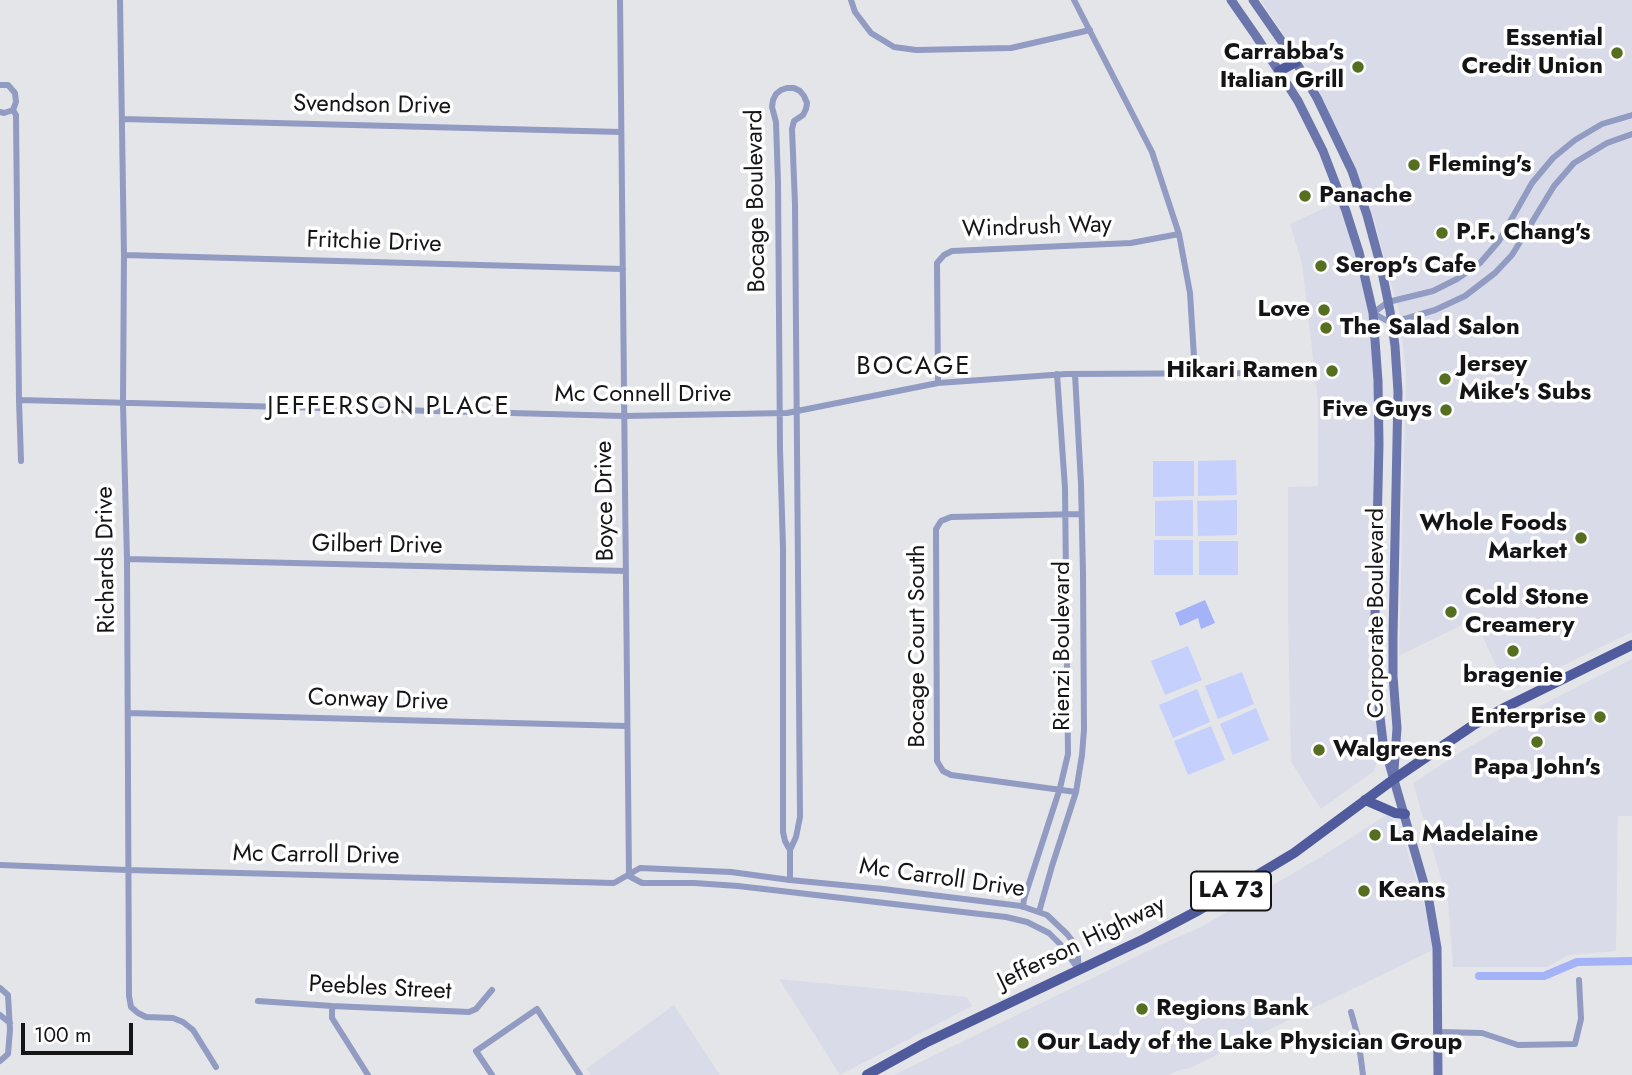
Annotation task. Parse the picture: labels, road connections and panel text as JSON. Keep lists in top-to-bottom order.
{
  "streets": {
    "main road": ["LA 73", "Jefferson Highway"],
    "street": [
      "Svendson Drive",
      "Bocage Boulevard",
      "Windrush Way",
      "Fritchie Drive",
      "Mc Connell Drive",
      "Boyce Drive",
      "Gilbert Drive",
      "Richards Drive",
      "Corporate Boulevard",
      "Bocage Court South",
      "Rienzi Boulevard",
      "Conway Drive",
      "Mc Carroll Drive",
      "Peebles Street"
    ]
  },
  "crossings": [
    ["Svendson Drive", "Boyce Drive"],
    ["Svendson Drive", "Richards Drive"],
    ["Bocage Boulevard", "Mc Connell Drive"],
    ["Bocage Boulevard", "Mc Carroll Drive"],
    ["Windrush Way", "Mc Connell Drive"],
    ["Fritchie Drive", "Boyce Drive"],
    ["Fritchie Drive", "Richards Drive"],
    ["Mc Connell Drive", "Boyce Drive"],
    ["Mc Connell Drive", "Richards Drive"],
    ["Mc Connell Drive", "Rienzi Boulevard"],
    ["Boyce Drive", "Gilbert Drive"],
    ["Boyce Drive", "Conway Drive"],
    ["Boyce Drive", "Mc Carroll Drive"],
    ["Gilbert Drive", "Richards Drive"],
    ["Richards Drive", "Conway Drive"],
    ["Richards Drive", "Mc Carroll Drive"],
    ["Corporate Boulevard", "Jefferson Highway"],
    ["Bocage Court South", "Rienzi Boulevard"],
    ["Rienzi Boulevard", "Mc Carroll Drive"],
    ["Mc Carroll Drive", "Jefferson Highway"]
  ],
  "districts": ["BOCAGE", "JEFFERSON PLACE"],
  "places": [
    "Essential Credit Union",
    "Carrabba's Italian Grill",
    "Fleming's",
    "Panache",
    "P.F. Chang's",
    "Serop's Cafe",
    "Love",
    "The Salad Salon",
    "Hikari Ramen",
    "Jersey Mike's Subs",
    "Five Guys",
    "Whole Foods Market",
    "Cold Stone Creamery",
    "bragenie",
    "Enterprise",
    "Papa John's",
    "Walgreens",
    "La Madelaine",
    "Keans",
    "Regions Bank",
    "Our Lady of the Lake Physician Group"
  ],
  "scale_bar": "100 m"
}
